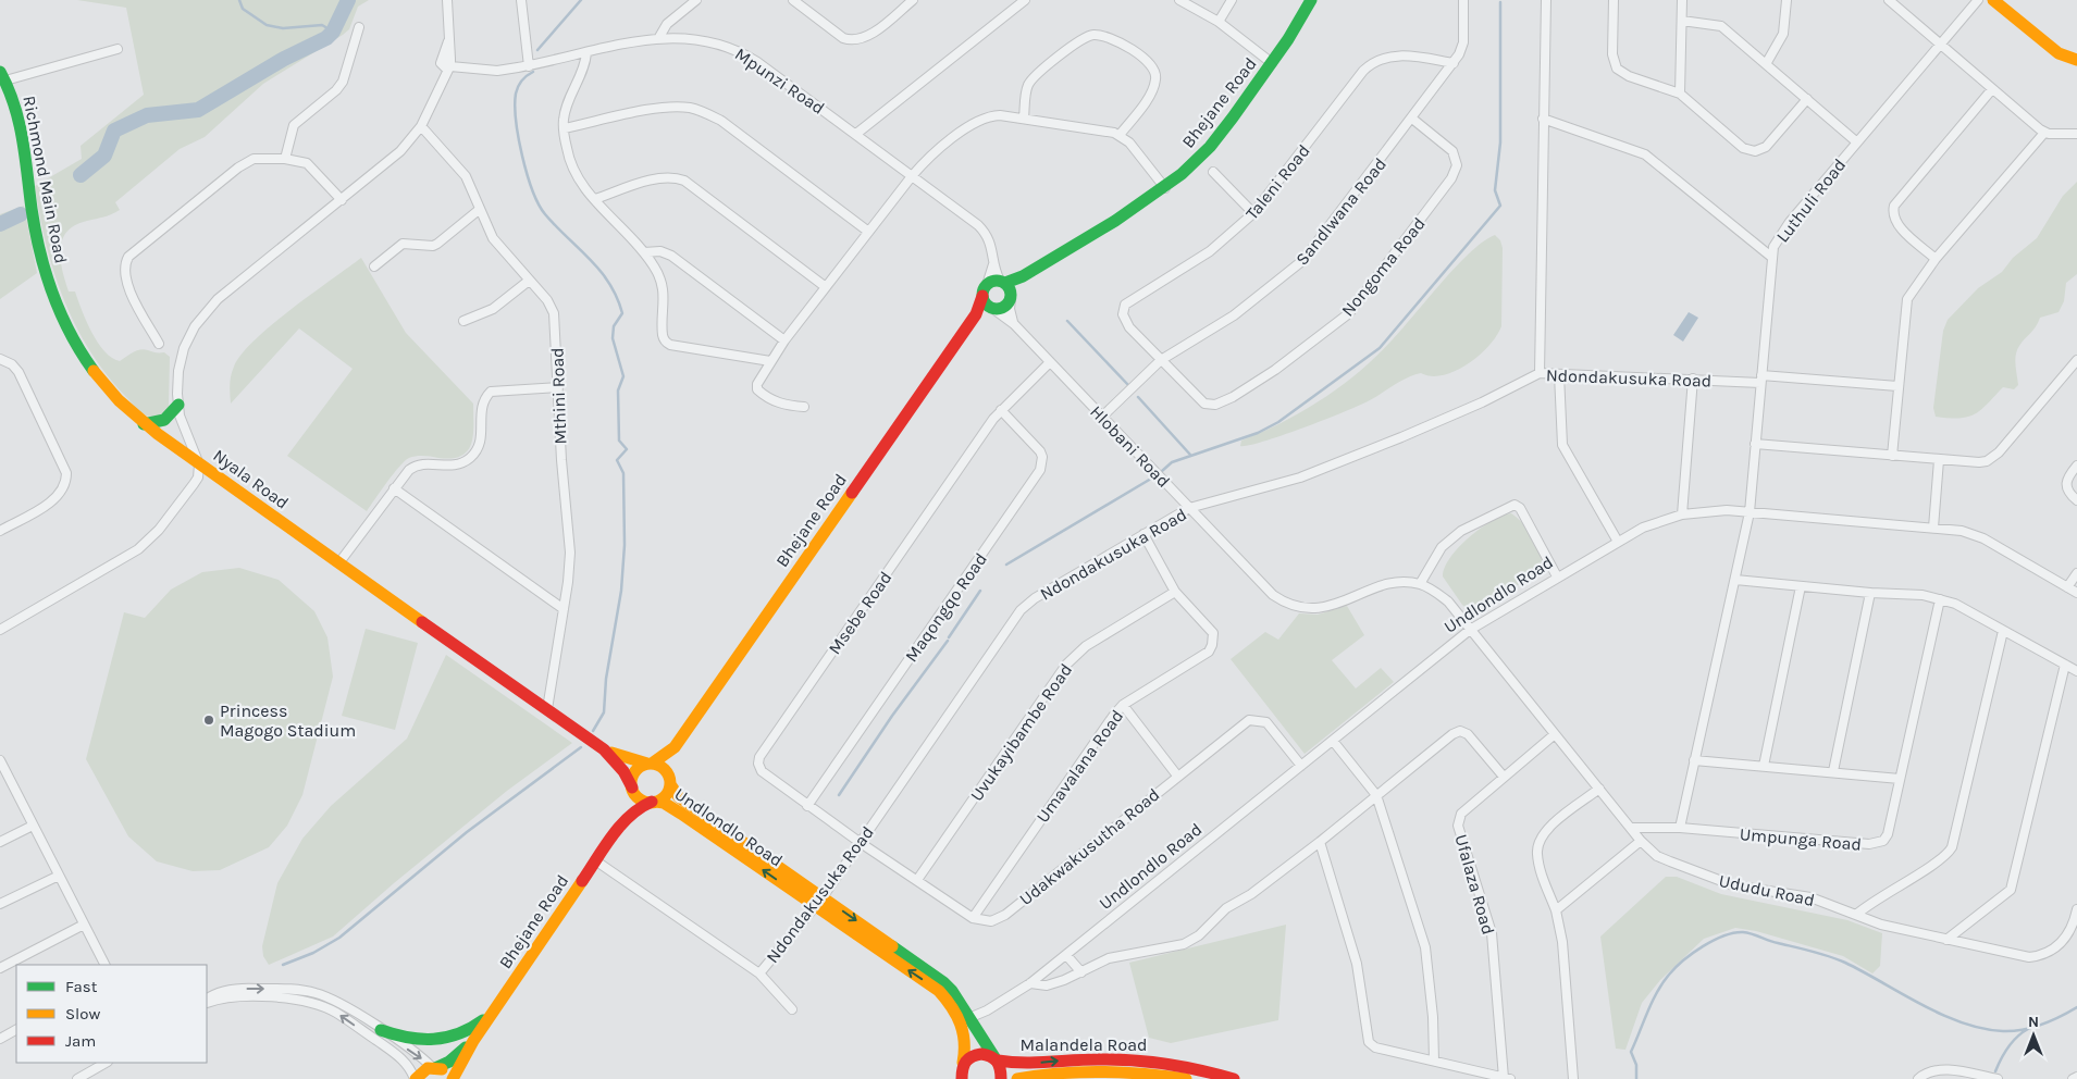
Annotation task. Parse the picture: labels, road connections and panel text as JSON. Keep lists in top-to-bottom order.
{
  "streets": {
    "main road": [
      "Bhejane Road",
      "Richmond Main Road",
      "Nyala Road",
      "Undlondlo Road",
      "Malandela Road"
    ],
    "street": [
      "Mpunzi Road",
      "Taleni Road",
      "Luthuli Road",
      "Sandlwana Road",
      "Nongoma Road",
      "Ndondakusuka Road",
      "Mthini Road",
      "Hlobani Road",
      "Maqongqo Road",
      "Msebe Road",
      "Uvukayibambe Road",
      "Umavalana Road",
      "Umpunga Road",
      "Udakwakusutha Road",
      "Ufalaza Road",
      "Ududu Road"
    ]
  },
  "crossings": [
    ["Mpunzi Road", "Bhejane Road"],
    ["Mpunzi Road", "Nyala Road"],
    ["Bhejane Road", "Nyala Road"],
    ["Bhejane Road", "Undlondlo Road"],
    ["Richmond Main Road", "Nyala Road"],
    ["Taleni Road", "Sandlwana Road"],
    ["Taleni Road", "Nongoma Road"],
    ["Luthuli Road", "Ndondakusuka Road"],
    ["Luthuli Road", "Undlondlo Road"],
    ["Luthuli Road", "Umpunga Road"],
    ["Sandlwana Road", "Nongoma Road"],
    ["Sandlwana Road", "Hlobani Road"],
    ["Ndondakusuka Road", "Hlobani Road"],
    ["Ndondakusuka Road", "Undlondlo Road"],
    ["Ndondakusuka Road", "Msebe Road"],
    ["Ndondakusuka Road", "Umavalana Road"],
    ["Mthini Road", "Nyala Road"],
    ["Hlobani Road", "Msebe Road"],
    ["Nyala Road", "Undlondlo Road"],
    ["Undlondlo Road", "Udakwakusutha Road"],
    ["Undlondlo Road", "Ududu Road"],
    ["Undlondlo Road", "Malandela Road"],
    ["Maqongqo Road", "Msebe Road"],
    ["Uvukayibambe Road", "Umavalana Road"],
    ["Umavalana Road", "Udakwakusutha Road"],
    ["Umpunga Road", "Ududu Road"],
    ["Ufalaza Road", "Ududu Road"]
  ],
  "places": ["Princess Magogo Stadium"],
  "legend": ["Fast", "Slow", "Jam"],
  "north": "top"
}
